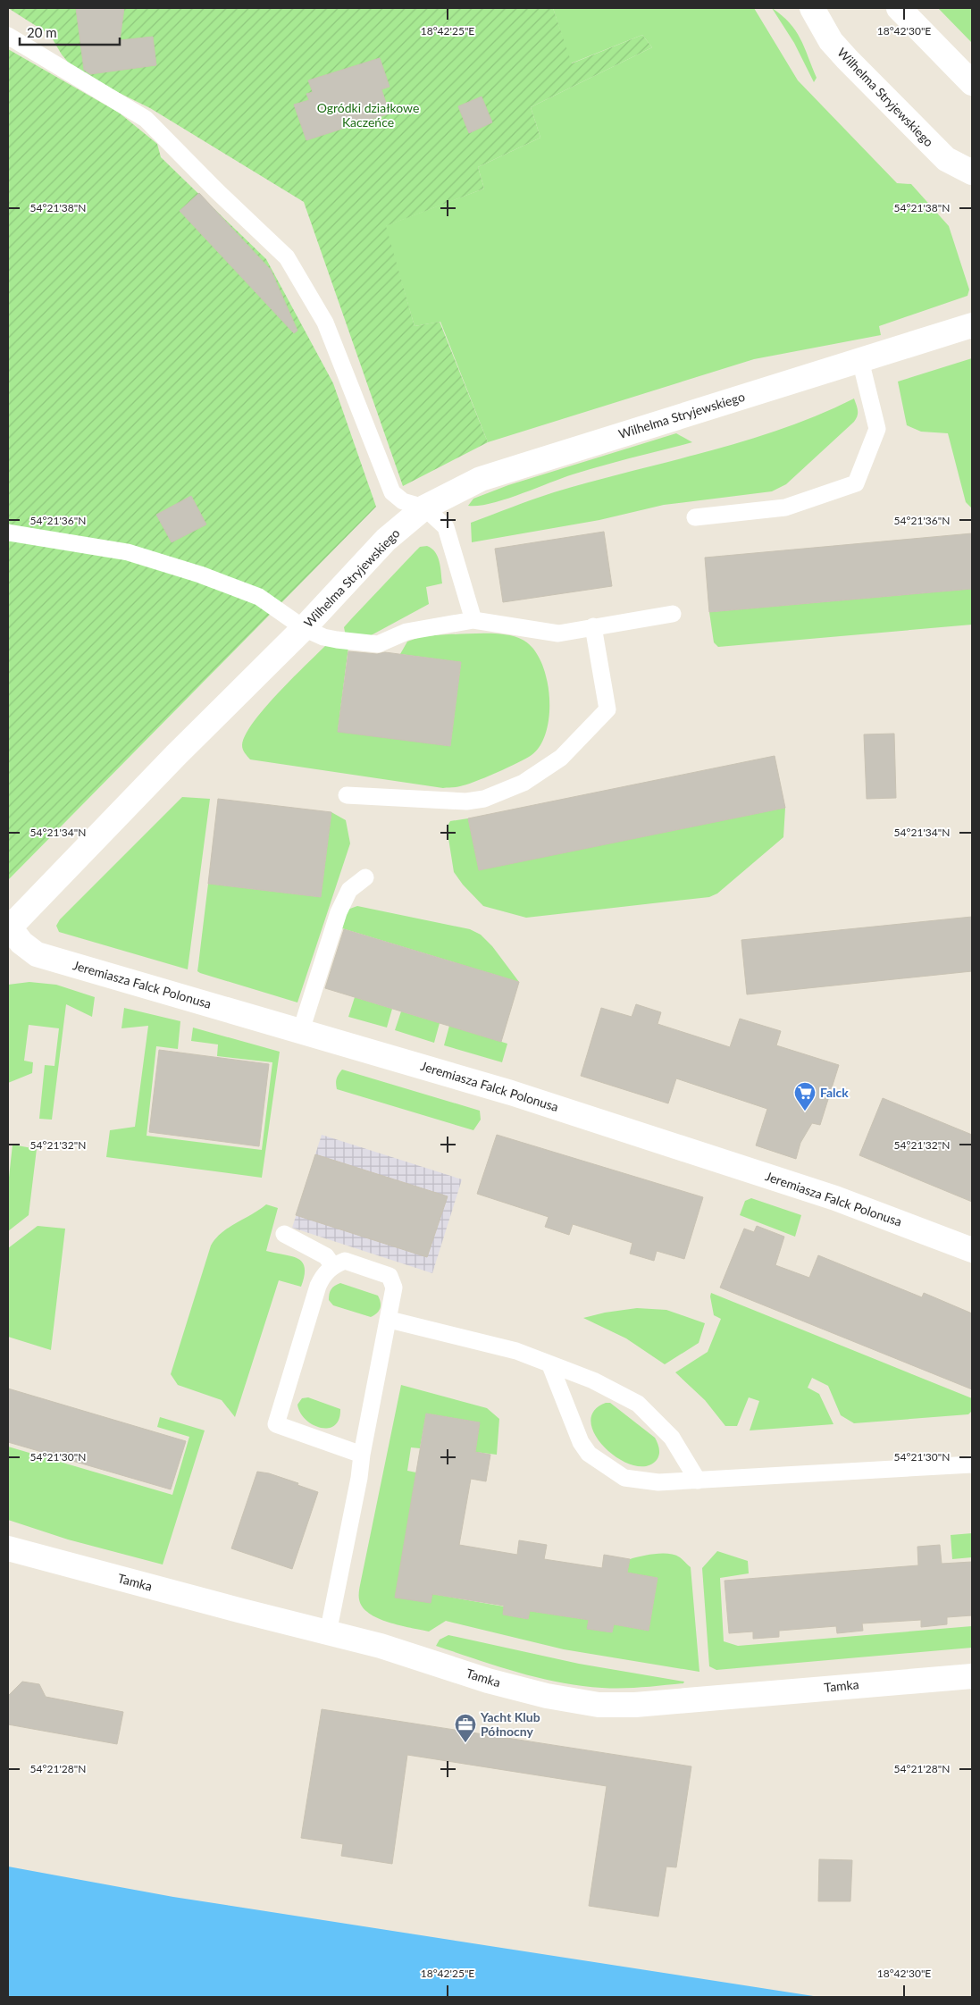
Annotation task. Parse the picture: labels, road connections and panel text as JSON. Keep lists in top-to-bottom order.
{
  "streets": {
    "street": ["Wilhelma Stryjewskiego", "Jeremiasza Falck Polonusa", "Tamka"]
  },
  "crossings": [
    ["Wilhelma Stryjewskiego", "Jeremiasza Falck Polonusa"]
  ],
  "parks": ["Ogródki działkowe Kaczeńce"],
  "places": {
    "supermarket": ["Falck"],
    "office": ["Yacht Klub Północny"]
  },
  "scale_bar": "20 m",
  "coordinates": [
    "18°42'25\"E",
    "18°42'30\"E",
    "54°21'38\"N",
    "54°21'36\"N",
    "54°21'34\"N",
    "54°21'32\"N",
    "54°21'30\"N",
    "54°21'28\"N"
  ]
}
